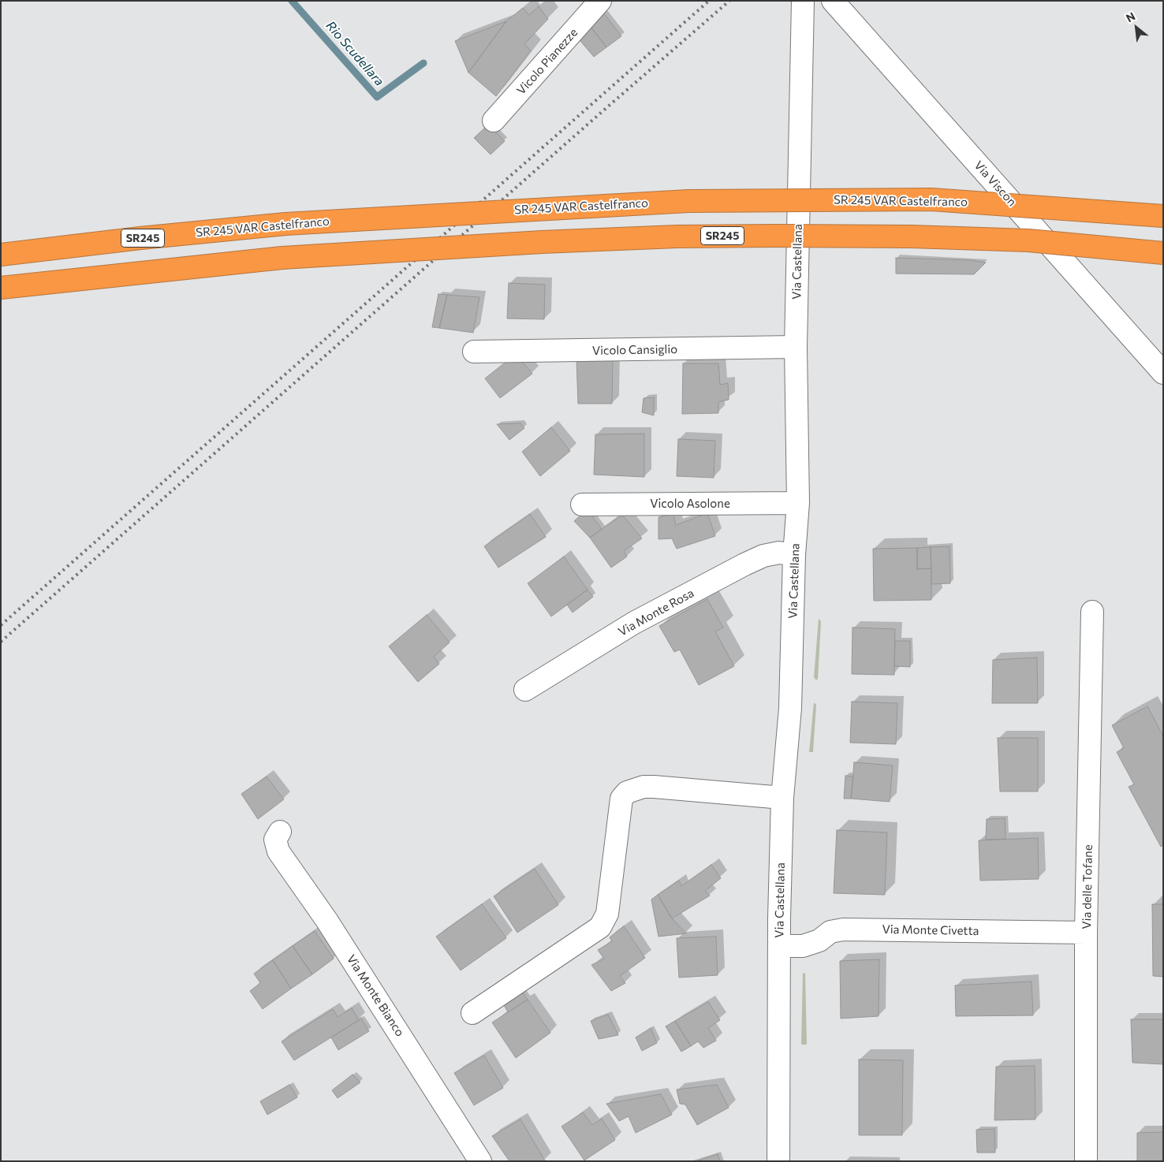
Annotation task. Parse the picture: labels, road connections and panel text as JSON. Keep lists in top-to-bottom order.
{
  "streets": {
    "highway": ["SR 245 VAR Castelfranco", "SR245"],
    "street": [
      "Vicolo Pianezze",
      "Via Viscon",
      "Via Castellana",
      "Vicolo Cansiglio",
      "Vicolo Asolone",
      "Via Monte Rosa",
      "Via delle Tofane",
      "Via Monte Civetta",
      "Via Monte Bianco"
    ]
  },
  "crossings": [
    ["Via Castellana", "Vicolo Cansiglio"],
    ["Via Castellana", "Vicolo Asolone"],
    ["Via Castellana", "Via Monte Rosa"],
    ["Via Castellana", "Via Monte Civetta"],
    ["Via delle Tofane", "Via Monte Civetta"]
  ],
  "water": ["Rio Scudellara"],
  "north": "top left"
}
